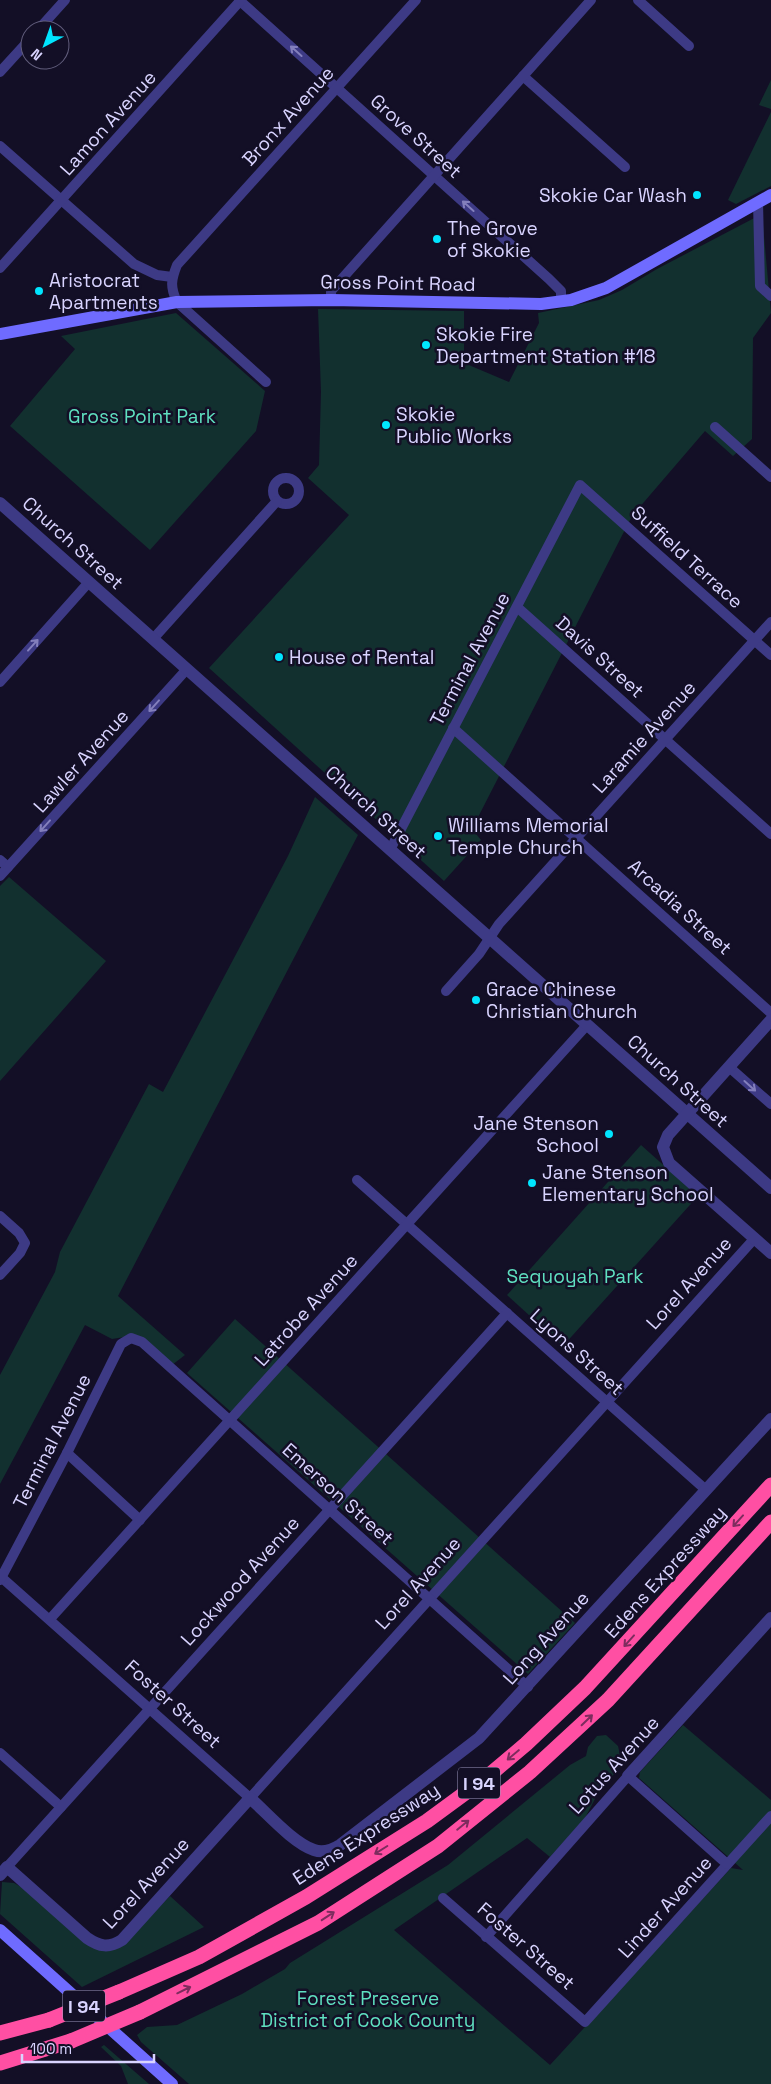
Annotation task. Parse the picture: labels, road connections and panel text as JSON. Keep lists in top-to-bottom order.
{
  "streets": {
    "highway": ["Edens Expressway", "I 94"],
    "main road": ["Gross Point Road"],
    "street": [
      "Bronx Avenue",
      "Lamon Avenue",
      "Grove Street",
      "Church Street",
      "Suffield Terrace",
      "Davis Street",
      "Terminal Avenue",
      "Laramie Avenue",
      "Lawler Avenue",
      "Arcadia Street",
      "Lorel Avenue",
      "Latrobe Avenue",
      "Lyons Street",
      "Emerson Street",
      "Lockwood Avenue",
      "Long Avenue",
      "Foster Street",
      "Lotus Avenue",
      "Linder Avenue"
    ]
  },
  "crossings": [
    ["Bronx Avenue", "Grove Street"],
    ["Bronx Avenue", "Gross Point Road"],
    ["Lamon Avenue", "Grove Street"],
    ["Grove Street", "Gross Point Road"],
    ["Church Street", "Terminal Avenue"],
    ["Church Street", "Laramie Avenue"],
    ["Church Street", "Lawler Avenue"],
    ["Church Street", "Latrobe Avenue"],
    ["Suffield Terrace", "Terminal Avenue"],
    ["Suffield Terrace", "Laramie Avenue"],
    ["Davis Street", "Terminal Avenue"],
    ["Davis Street", "Laramie Avenue"],
    ["Terminal Avenue", "Arcadia Street"],
    ["Terminal Avenue", "Emerson Street"],
    ["Terminal Avenue", "Foster Street"],
    ["Laramie Avenue", "Arcadia Street"],
    ["Lorel Avenue", "Lyons Street"],
    ["Lorel Avenue", "Emerson Street"],
    ["Lorel Avenue", "Lockwood Avenue"],
    ["Lorel Avenue", "Foster Street"],
    ["Latrobe Avenue", "Lyons Street"],
    ["Latrobe Avenue", "Emerson Street"],
    ["Latrobe Avenue", "Foster Street"],
    ["Lyons Street", "Lockwood Avenue"],
    ["Lyons Street", "Long Avenue"],
    ["Emerson Street", "Lockwood Avenue"],
    ["Emerson Street", "Long Avenue"],
    ["Lockwood Avenue", "Foster Street"],
    ["Long Avenue", "Foster Street"],
    ["Foster Street", "Lotus Avenue"],
    ["Foster Street", "Linder Avenue"]
  ],
  "one_way": ["Grove Street", "Lawler Avenue"],
  "parks": ["Gross Point Park", "Sequoyah Park", "Forest Preserve District of Cook County"],
  "places": [
    "Skokie Car Wash",
    "The Grove of Skokie",
    "Aristocrat Apartments",
    "Skokie Fire Department Station #18",
    "Skokie Public Works",
    "House of Rental",
    "Williams Memorial Temple Church",
    "Grace Chinese Christian Church",
    "Jane Stenson School",
    "Jane Stenson Elementary School"
  ],
  "scale_bar": "100 m",
  "north": "bottom left"
}
